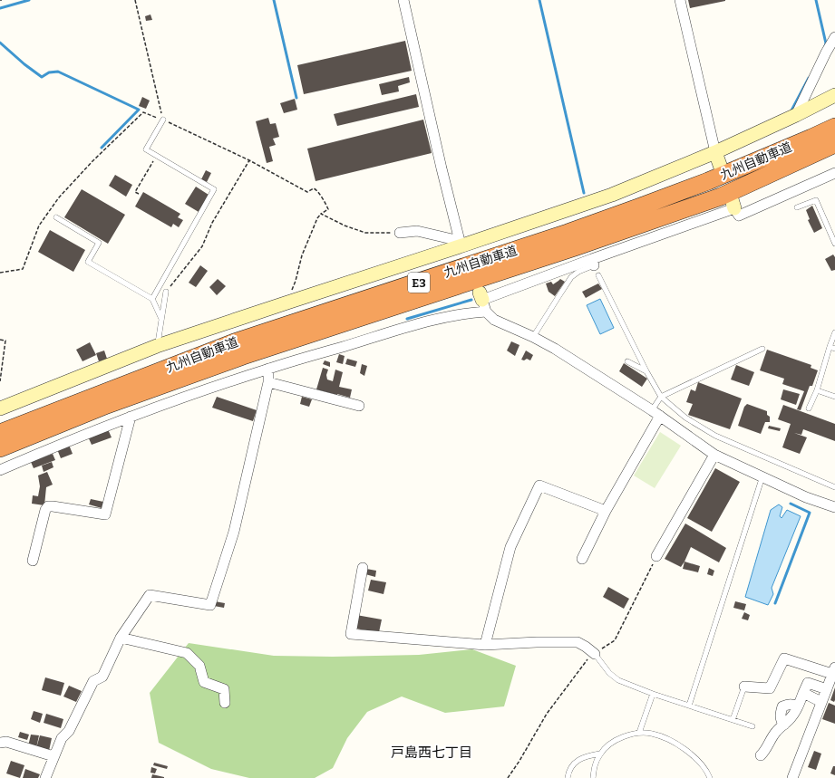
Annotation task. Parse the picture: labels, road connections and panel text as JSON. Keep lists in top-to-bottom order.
{
  "streets": {
    "highway": ["九州自動車道", "E3"]
  },
  "districts": ["戸島西七丁目"]
}
